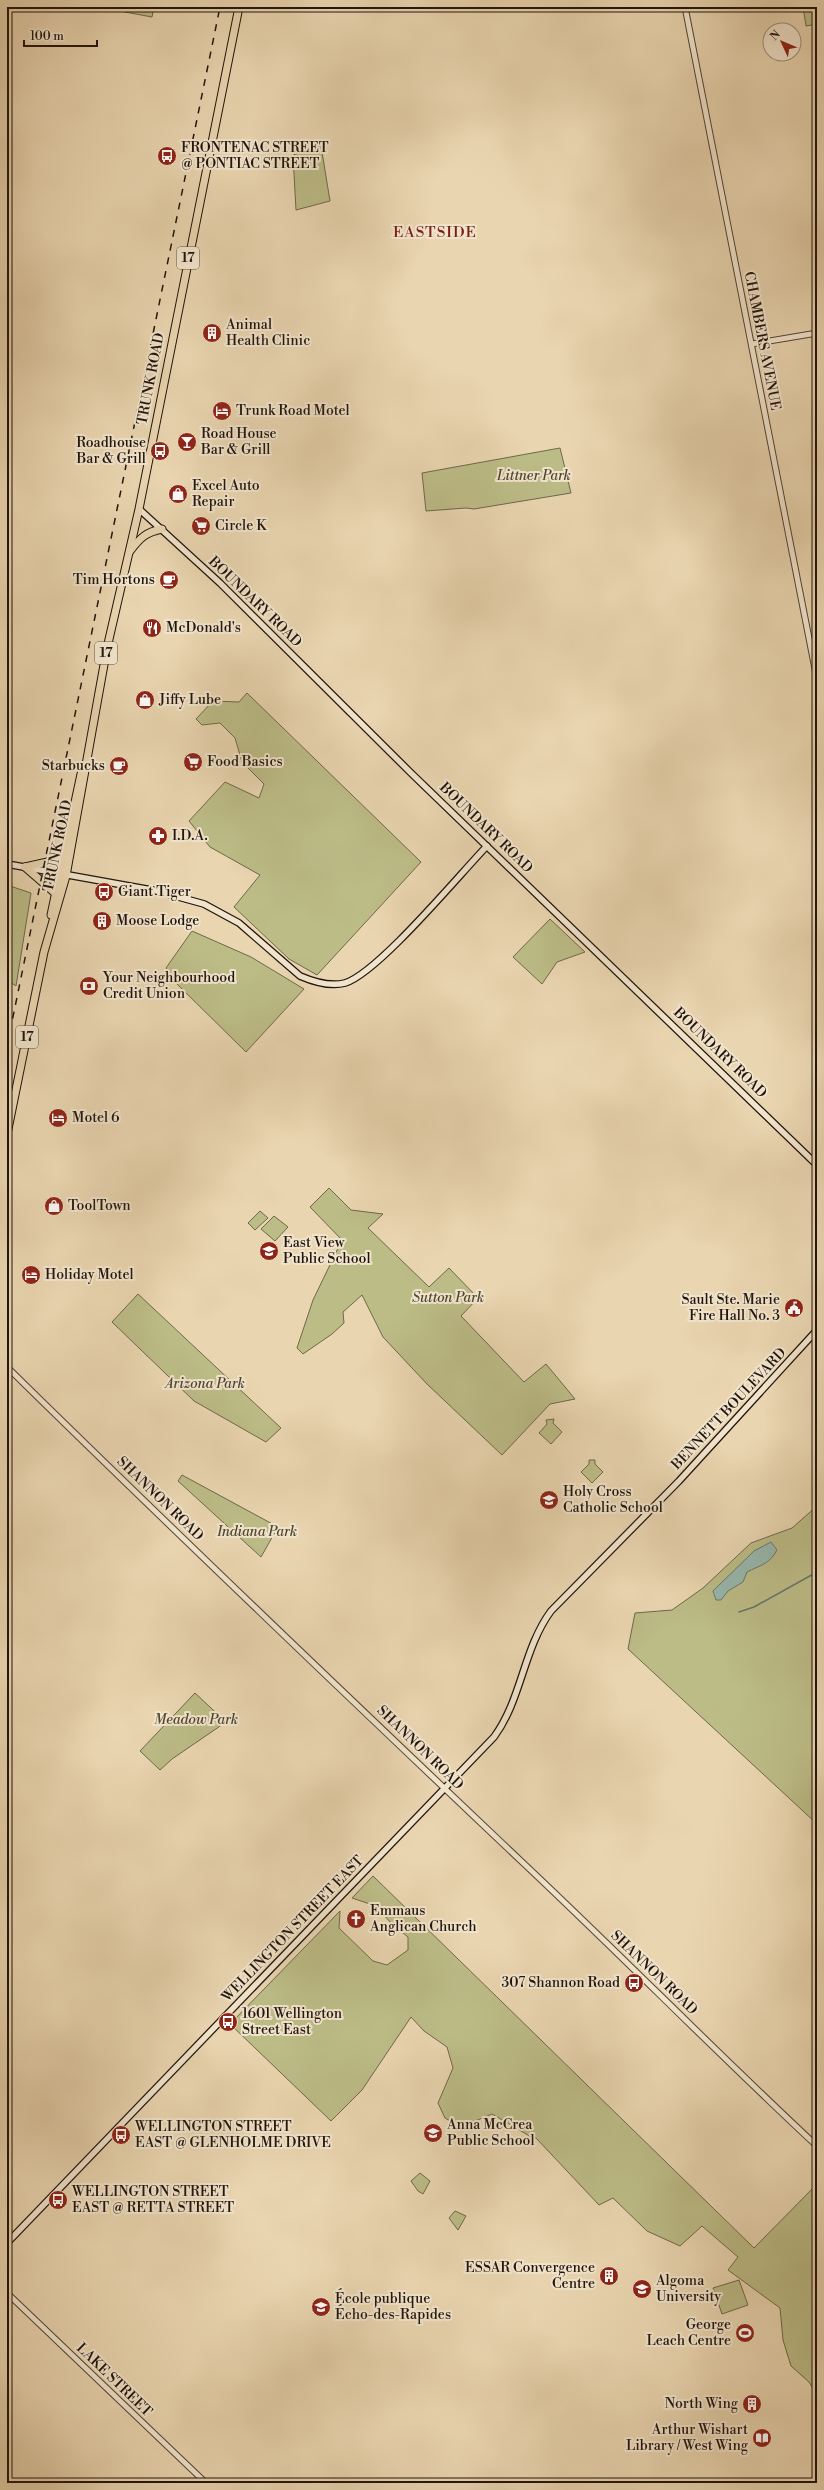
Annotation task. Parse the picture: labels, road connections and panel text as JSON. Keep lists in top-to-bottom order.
{
  "streets": {
    "highway": ["17", "TRUNK ROAD"],
    "main road": ["BOUNDARY ROAD", "BENNETT BOULEVARD", "WELLINGTON STREET EAST"],
    "street": ["CHAMBERS AVENUE", "SHANNON ROAD", "LAKE STREET"]
  },
  "crossings": [
    ["TRUNK ROAD", "BOUNDARY ROAD"],
    ["BENNETT BOULEVARD", "WELLINGTON STREET EAST"],
    ["SHANNON ROAD", "WELLINGTON STREET EAST"]
  ],
  "districts": ["EASTSIDE"],
  "parks": [
    "Littner Park",
    "Sutton Park",
    "Arizona Park",
    "Indiana Park",
    "Meadow Park"
  ],
  "places": {
    "bus stop": [
      "FRONTENAC STREET @ PONTIAC STREET",
      "Roadhouse Bar & Grill",
      "Giant Tiger",
      "307 Shannon Road",
      "1601 Wellington Street East",
      "WELLINGTON STREET EAST @ GLENHOLME DRIVE",
      "WELLINGTON STREET EAST @ RETTA STREET"
    ],
    "building": [
      "Animal Health Clinic",
      "Moose Lodge",
      "ESSAR Convergence Centre",
      "North Wing"
    ],
    "hotel": ["Trunk Road Motel", "Motel 6", "Holiday Motel"],
    "bar": ["Road House Bar & Grill"],
    "shop": ["Excel Auto Repair", "Jiffy Lube", "ToolTown"],
    "supermarket": ["Circle K", "Food Basics"],
    "cafe": ["Tim Hortons", "Starbucks"],
    "restaurant": ["McDonald's"],
    "pharmacy": ["I.D.A."],
    "bank": ["Your Neighbourhood Credit Union"],
    "school or university": [
      "East View Public School",
      "Holy Cross Catholic School",
      "Anna McCrea Public School",
      "Algoma University",
      "École publique Écho-des-Rapides"
    ],
    "public building": ["Sault Ste. Marie Fire Hall No. 3"],
    "church": ["Emmaus Anglican Church"],
    "sports": ["George Leach Centre"],
    "library": ["Arthur Wishart Library / West Wing"]
  },
  "scale_bar": "100 m",
  "north": "top left"
}
